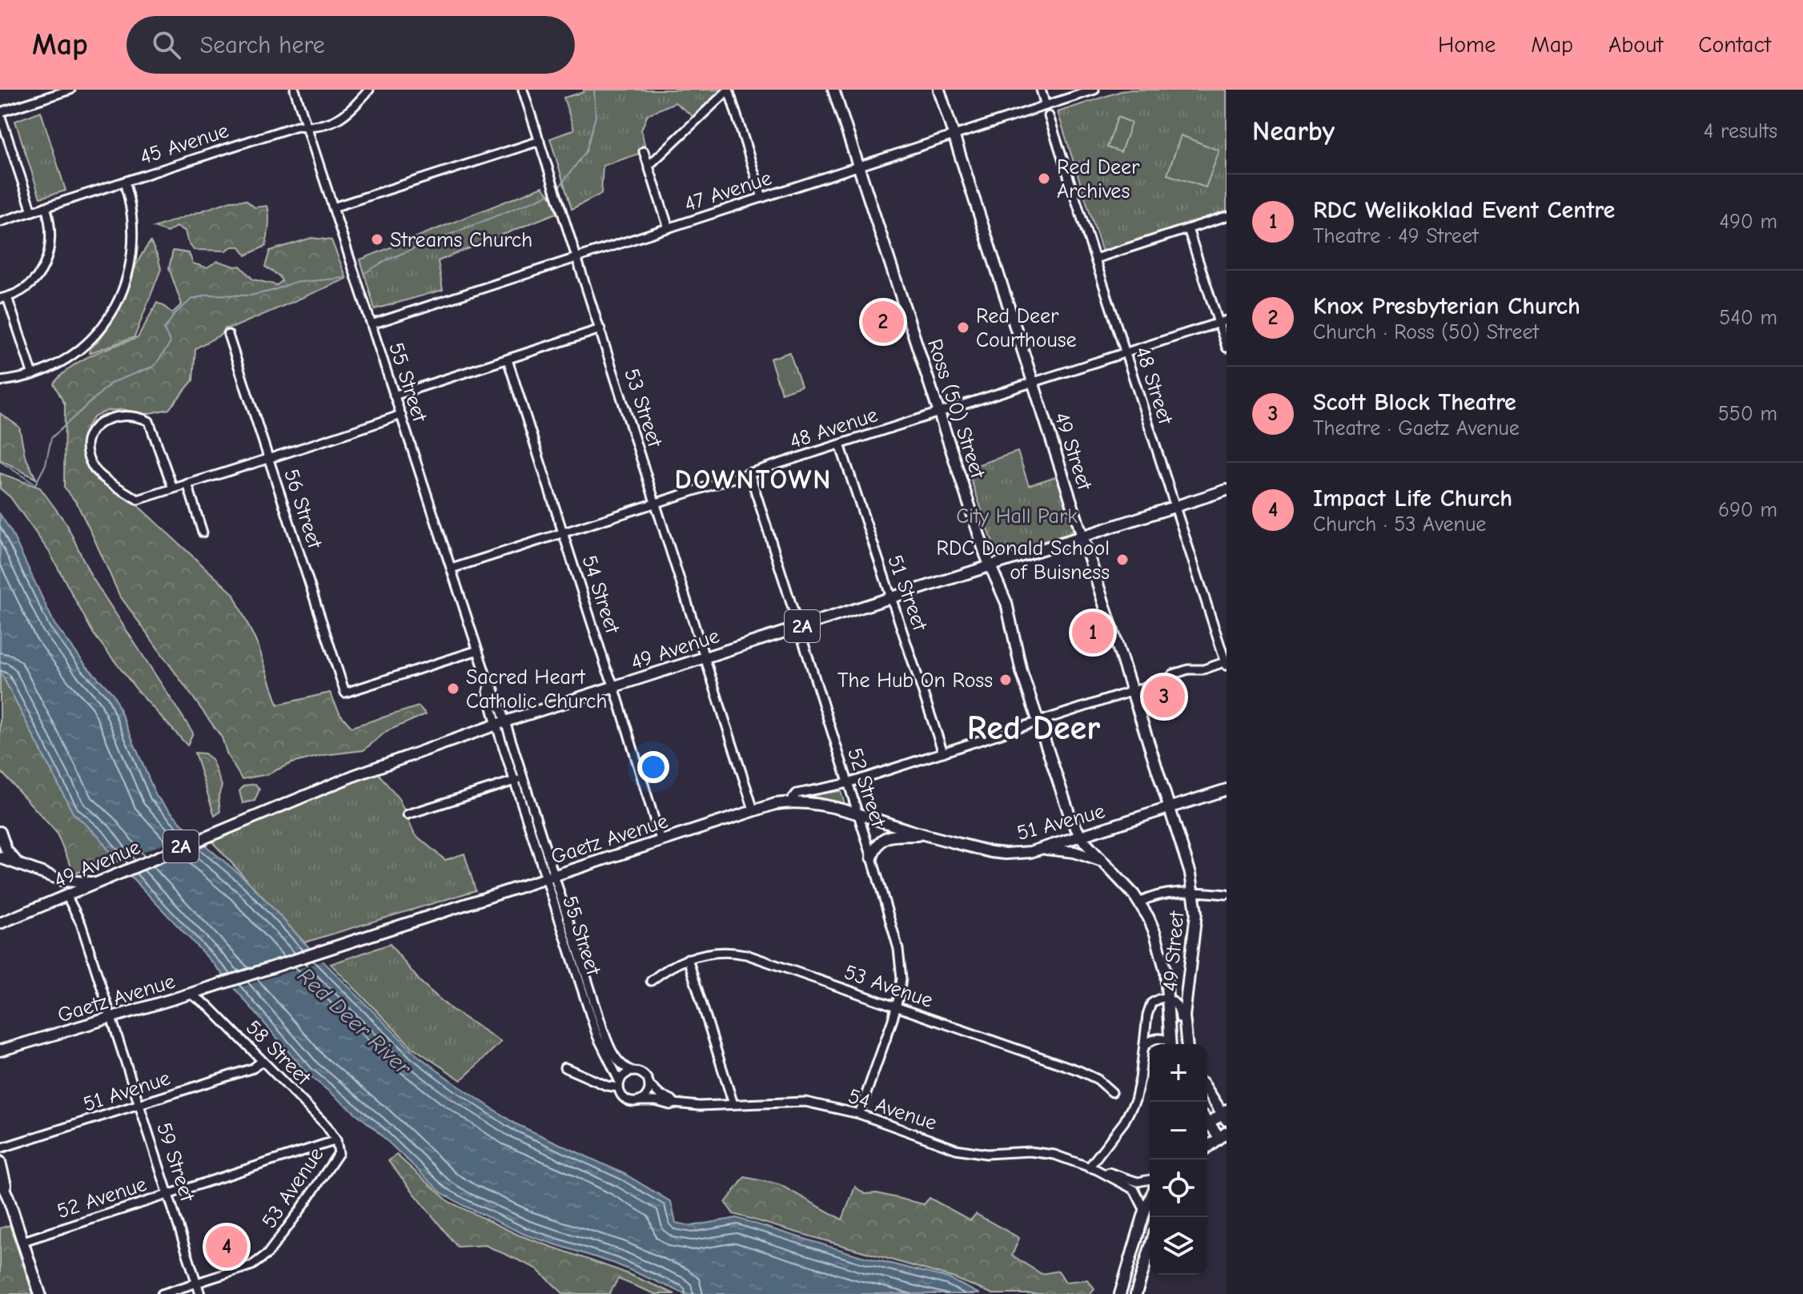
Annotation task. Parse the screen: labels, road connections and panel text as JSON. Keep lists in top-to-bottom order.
{
  "streets": {
    "main road": [
      "Ross (50) Street",
      "49 Street",
      "2A",
      "49 Avenue",
      "51 Avenue",
      "Gaetz Avenue"
    ],
    "street": [
      "45 Avenue",
      "47 Avenue",
      "55 Street",
      "48 Street",
      "53 Street",
      "48 Avenue",
      "56 Street",
      "51 Street",
      "54 Street",
      "52 Street",
      "53 Avenue",
      "58 Street",
      "54 Avenue",
      "59 Street",
      "52 Avenue"
    ]
  },
  "crossings": [
    ["45 Avenue", "55 Street"],
    ["47 Avenue", "55 Street"],
    ["47 Avenue", "53 Street"],
    ["47 Avenue", "Ross (50) Street"],
    ["47 Avenue", "49 Street"],
    ["55 Street", "48 Avenue"],
    ["55 Street", "56 Street"],
    ["55 Street", "49 Avenue"],
    ["55 Street", "Gaetz Avenue"],
    ["55 Street", "54 Avenue"],
    ["48 Street", "48 Avenue"],
    ["48 Street", "49 Avenue"],
    ["48 Street", "Gaetz Avenue"],
    ["53 Street", "48 Avenue"],
    ["53 Street", "49 Avenue"],
    ["53 Street", "Gaetz Avenue"],
    ["Ross (50) Street", "48 Avenue"],
    ["Ross (50) Street", "49 Avenue"],
    ["Ross (50) Street", "51 Avenue"],
    ["Ross (50) Street", "Gaetz Avenue"],
    ["48 Avenue", "49 Street"],
    ["48 Avenue", "51 Street"],
    ["48 Avenue", "54 Street"],
    ["48 Avenue", "52 Street"],
    ["49 Street", "49 Avenue"],
    ["49 Street", "51 Avenue"],
    ["49 Street", "Gaetz Avenue"],
    ["51 Street", "49 Avenue"],
    ["51 Street", "Gaetz Avenue"],
    ["54 Street", "49 Avenue"],
    ["54 Street", "Gaetz Avenue"],
    ["49 Avenue", "52 Street"],
    ["49 Avenue", "59 Street"],
    ["52 Street", "51 Avenue"],
    ["52 Street", "Gaetz Avenue"],
    ["52 Street", "53 Avenue"],
    ["52 Street", "54 Avenue"],
    ["51 Avenue", "Gaetz Avenue"],
    ["51 Avenue", "58 Street"],
    ["51 Avenue", "59 Street"],
    ["Gaetz Avenue", "58 Street"],
    ["Gaetz Avenue", "59 Street"],
    ["53 Avenue", "58 Street"],
    ["53 Avenue", "59 Street"],
    ["53 Avenue", "52 Avenue"],
    ["58 Street", "52 Avenue"],
    ["59 Street", "52 Avenue"]
  ],
  "districts": ["DOWNTOWN", "Red Deer"],
  "water": ["Red Deer River"],
  "parks": ["City Hall Park"],
  "places": [
    "Red Deer Archives",
    "Streams Church",
    "Red Deer Courthouse",
    "RDC Donald School of Buisness",
    "The Hub On Ross",
    "Sacred Heart Catholic Church"
  ],
  "page": {
    "header": "Map",
    "search": "Search here",
    "nav": [
      "Home",
      "Map",
      "About",
      "Contact"
    ],
    "heading": ["Nearby", "4 results"],
    "list": [
      {
        "mark": "1",
        "name": "RDC Welikoklad Event Centre",
        "note": "Theatre · 49 Street",
        "value": "490 m"
      },
      {
        "mark": "2",
        "name": "Knox Presbyterian Church",
        "note": "Church · Ross (50) Street",
        "value": "540 m"
      },
      {
        "mark": "3",
        "name": "Scott Block Theatre",
        "note": "Theatre · Gaetz Avenue",
        "value": "550 m"
      },
      {
        "mark": "4",
        "name": "Impact Life Church",
        "note": "Church · 53 Avenue",
        "value": "690 m"
      }
    ],
    "pins": [
      "2",
      "1",
      "3",
      "4"
    ],
    "map_buttons": ["+", "−"]
  }
}
